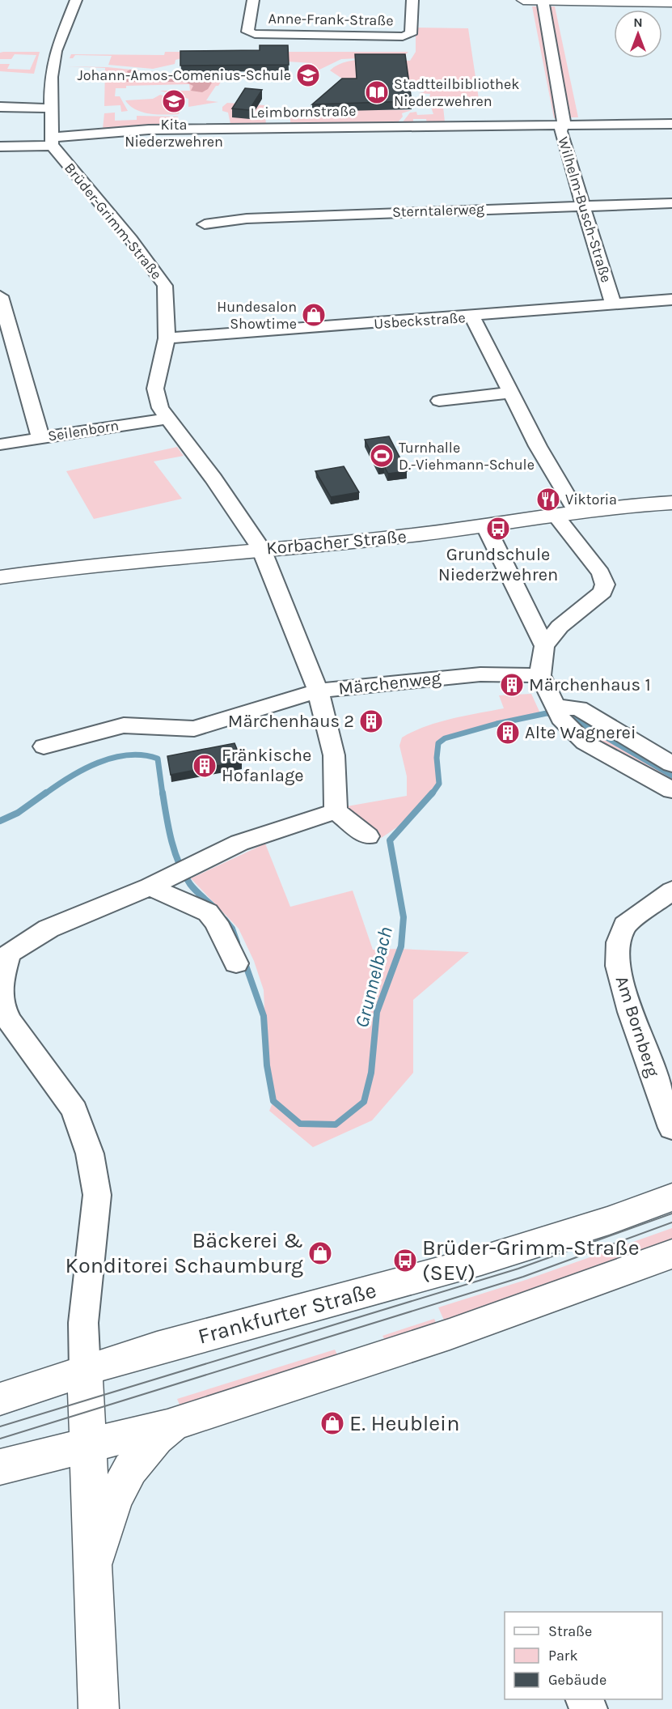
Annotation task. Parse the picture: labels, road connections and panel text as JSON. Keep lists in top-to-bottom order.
{
  "streets": {
    "main road": ["Korbacher Straße", "Frankfurter Straße"],
    "street": [
      "Anne-Frank-Straße",
      "Leimbornstraße",
      "Wilhelm-Busch-Straße",
      "Sterntalerweg",
      "Brüder-Grimm-Straße",
      "Usbeckstraße",
      "Seilenborn",
      "Märchenweg",
      "Am Bornberg"
    ]
  },
  "crossings": [
    ["Leimbornstraße", "Wilhelm-Busch-Straße"],
    ["Leimbornstraße", "Brüder-Grimm-Straße"],
    ["Wilhelm-Busch-Straße", "Sterntalerweg"],
    ["Wilhelm-Busch-Straße", "Usbeckstraße"],
    ["Brüder-Grimm-Straße", "Usbeckstraße"],
    ["Brüder-Grimm-Straße", "Seilenborn"],
    ["Brüder-Grimm-Straße", "Korbacher Straße"],
    ["Brüder-Grimm-Straße", "Märchenweg"]
  ],
  "water": ["Grunnelbach"],
  "places": {
    "school or university": ["Johann-Amos-Comenius-Schule", "Kita Niederzwehren"],
    "library": ["Stadtteilbibliothek Niederzwehren"],
    "shop": ["Hundesalon Showtime", "Bäckerei & Konditorei Schaumburg", "E. Heublein"],
    "sports": ["Turnhalle D.-Viehmann-Schule"],
    "restaurant": ["Viktoria"],
    "bus stop": ["Grundschule Niederzwehren", "Brüder-Grimm-Straße (SEV)"],
    "building": [
      "Märchenhaus 1",
      "Märchenhaus 2",
      "Alte Wagnerei",
      "Fränkische Hofanlage"
    ]
  },
  "legend": ["Straße", "Park", "Gebäude"],
  "north": "top"
}
